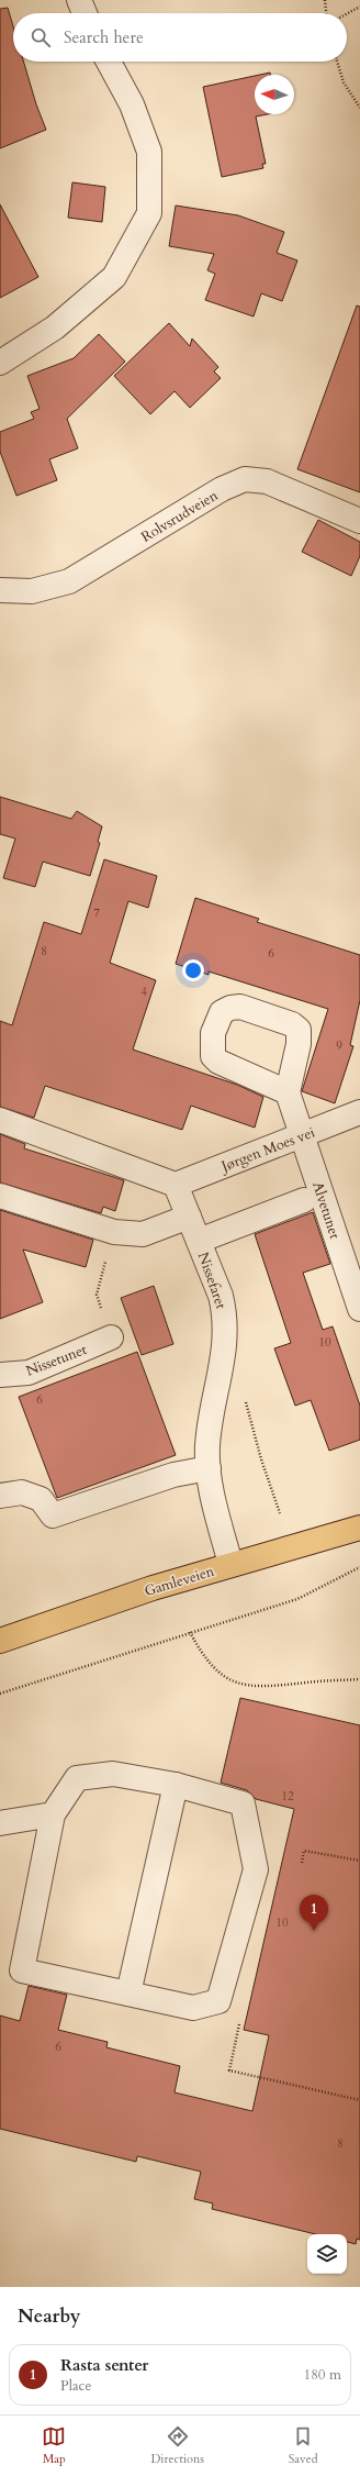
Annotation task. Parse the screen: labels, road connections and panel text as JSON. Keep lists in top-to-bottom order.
{
  "streets": {
    "main road": ["Gamleveien"],
    "street": [
      "Rolvsrudveien",
      "Jørgen Moes vei",
      "Alvetunet",
      "Nissefaret",
      "Nissetunet"
    ]
  },
  "crossings": [
    ["Jørgen Moes vei", "Alvetunet"],
    ["Jørgen Moes vei", "Nissefaret"],
    ["Nissefaret", "Gamleveien"]
  ],
  "house_numbers": [
    "7",
    "8",
    "6",
    "4",
    "9",
    "10",
    "6",
    "12",
    "10",
    "6",
    "8"
  ],
  "north": "left",
  "page": {
    "search": "Search here",
    "pins": "1",
    "heading": "Nearby",
    "list": [
      {
        "mark": "1",
        "name": "Rasta senter",
        "note": "Place",
        "value": "180 m"
      }
    ],
    "nav": ["Map", "Directions", "Saved"]
  }
}
